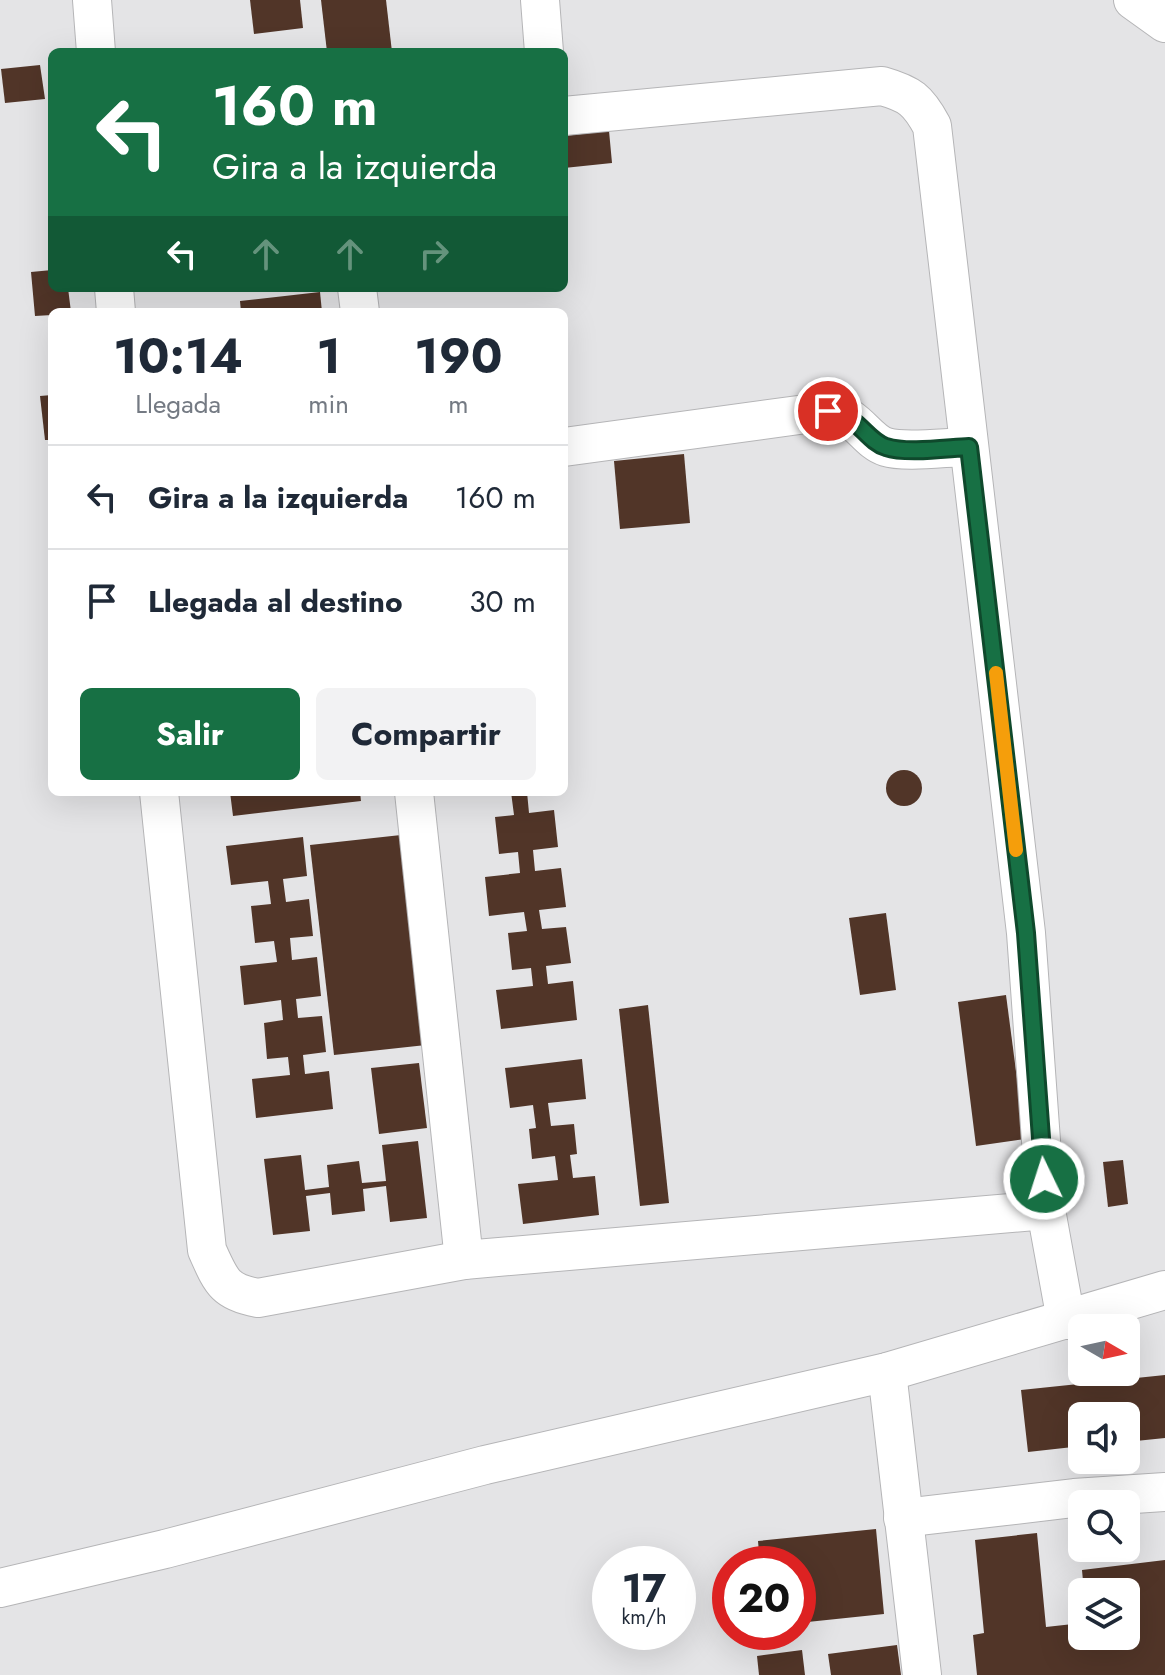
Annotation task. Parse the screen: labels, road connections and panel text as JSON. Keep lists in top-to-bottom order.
{
  "north": "right",
  "page": {
    "turn": ["160 m", "Gira a la izquierda"],
    "eta": [
      "10:14",
      "Llegada",
      "1",
      "min",
      "190",
      "m"
    ],
    "list": [
      {
        "name": "Gira a la izquierda",
        "value": "160 m"
      },
      {
        "name": "Llegada al destino",
        "value": "30 m"
      }
    ],
    "buttons": ["Salir", "Compartir"],
    "speed": "17 km/h",
    "limit": "20"
  }
}
